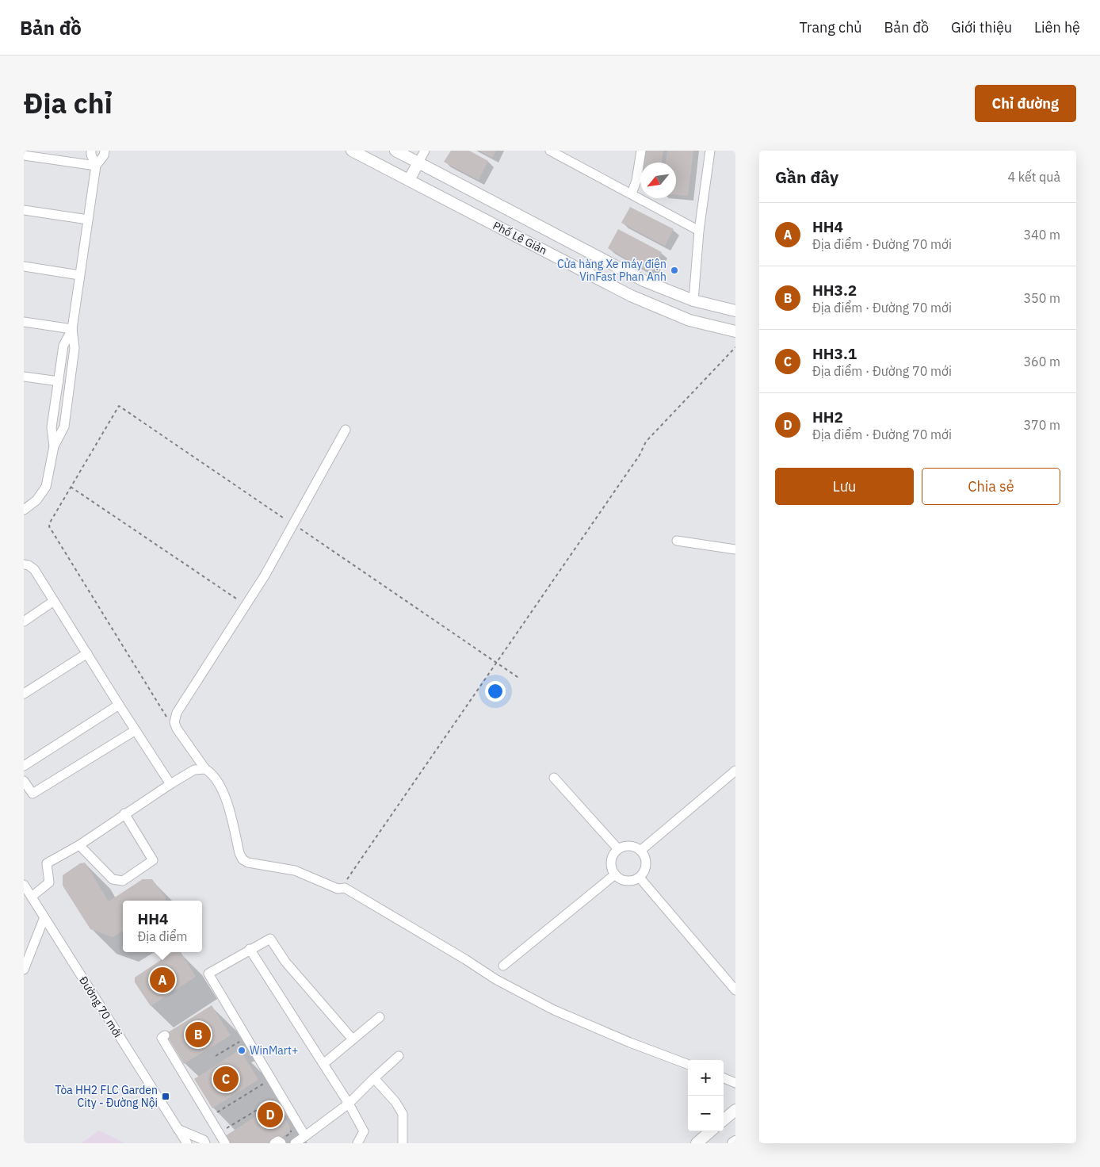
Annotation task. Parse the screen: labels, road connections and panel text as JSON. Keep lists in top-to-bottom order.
{
  "streets": {
    "main road": ["Phố Lê Giản"],
    "street": ["Đường 70 mới"]
  },
  "places": {
    "other": ["Cửa hàng Xe máy điện VinFast Phan Anh", "WinMart+"],
    "transit": ["Tòa HH2 FLC Garden City - Đường Nội"]
  },
  "north": "bottom left",
  "page": {
    "header": "Bản đồ",
    "nav": [
      "Trang chủ",
      "Bản đồ",
      "Giới thiệu",
      "Liên hệ"
    ],
    "title": "Địa chỉ",
    "buttons": [
      "Chỉ đường",
      ["Lưu", "Chia sẻ"]
    ],
    "heading": ["Gần đây", "4 kết quả"],
    "list": [
      {
        "mark": "A",
        "name": "HH4",
        "note": "Địa điểm · Đường 70 mới",
        "value": "340 m"
      },
      {
        "mark": "B",
        "name": "HH3.2",
        "note": "Địa điểm · Đường 70 mới",
        "value": "350 m"
      },
      {
        "mark": "C",
        "name": "HH3.1",
        "note": "Địa điểm · Đường 70 mới",
        "value": "360 m"
      },
      {
        "mark": "D",
        "name": "HH2",
        "note": "Địa điểm · Đường 70 mới",
        "value": "370 m"
      }
    ],
    "popup": ["HH4", "Địa điểm"],
    "pins": [
      "A",
      "B",
      "C",
      "D"
    ],
    "map_buttons": ["+", "−"]
  }
}
